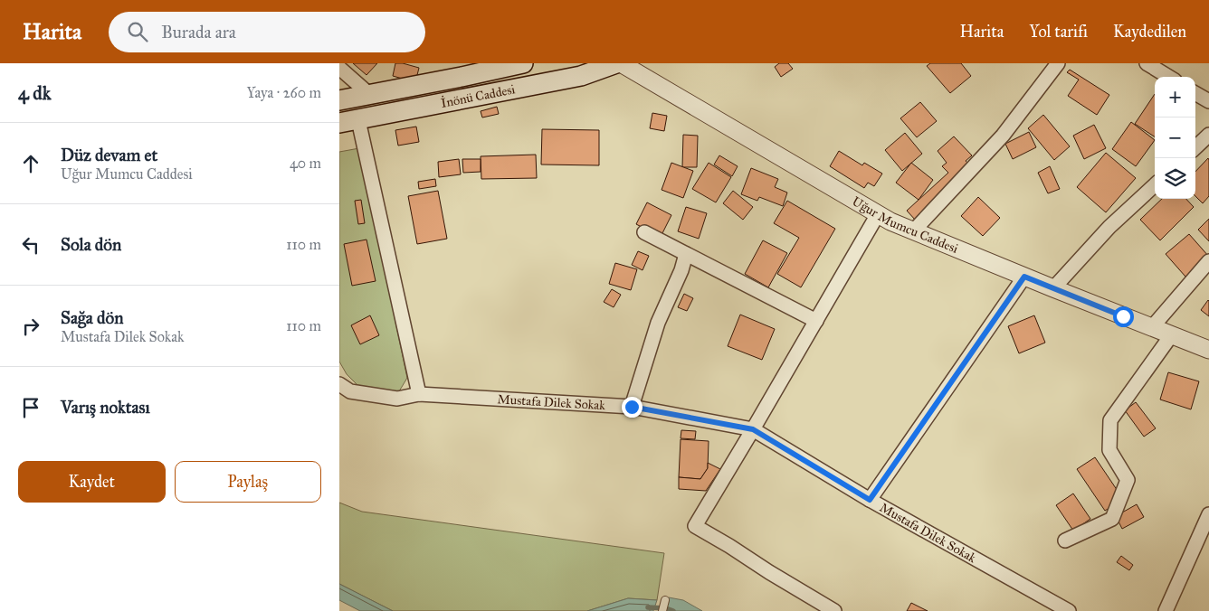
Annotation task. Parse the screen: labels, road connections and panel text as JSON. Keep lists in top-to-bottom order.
{
  "streets": {
    "main road": ["İnönü Caddesi"],
    "street": ["Uğur Mumcu Caddesi", "Mustafa Dilek Sokak"]
  },
  "page": {
    "header": "Harita",
    "search": "Burada ara",
    "nav": ["Harita", "Yol tarifi", "Kaydedilen"],
    "heading": ["4 dk", "Yaya · 260 m"],
    "map_buttons": ["+", "−"],
    "list": [
      ["Düz devam et", "Uğur Mumcu Caddesi", "40 m"],
      ["Sola dön", "110 m"],
      ["Sağa dön", "Mustafa Dilek Sokak", "110 m"],
      "Varış noktası"
    ],
    "buttons": ["Kaydet", "Paylaş"]
  }
}
